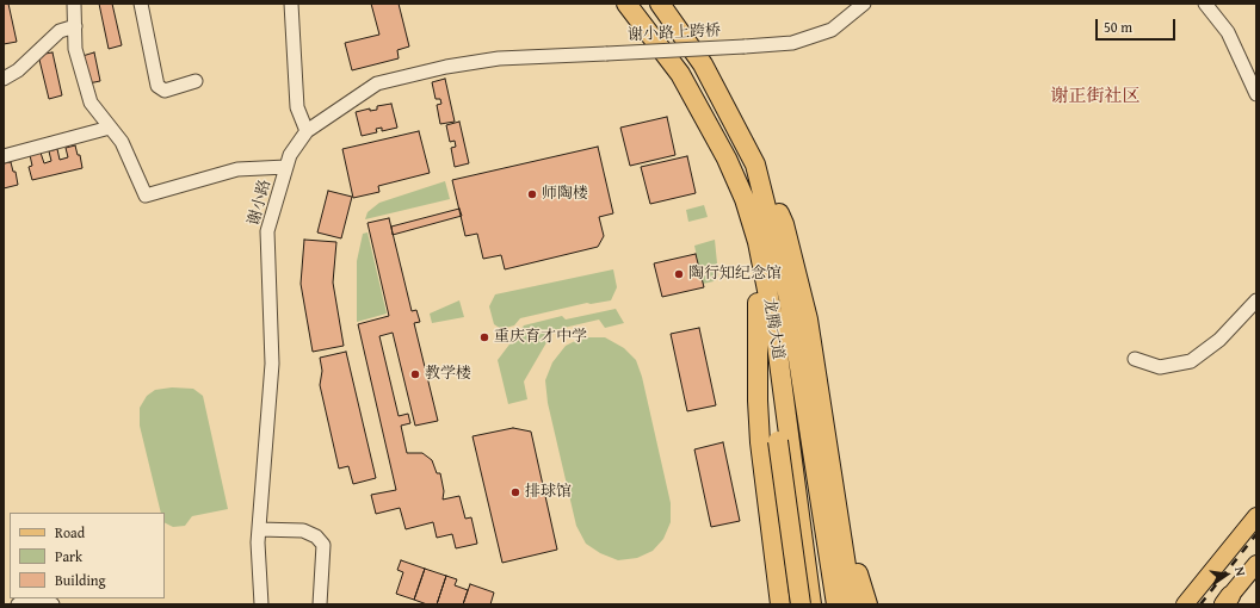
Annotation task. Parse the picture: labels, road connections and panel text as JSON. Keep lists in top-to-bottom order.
{
  "streets": {
    "highway": ["龙腾大道"],
    "street": ["谢小路上跨桥", "谢小路"]
  },
  "crossings": [
    ["谢小路上跨桥", "谢小路"]
  ],
  "districts": ["谢正街社区"],
  "places": [
    "师陶楼",
    "陶行知纪念馆",
    "重庆育才中学",
    "教学楼",
    "排球馆"
  ],
  "legend": ["Road", "Park", "Building"],
  "scale_bar": "50 m",
  "north": "right"
}
